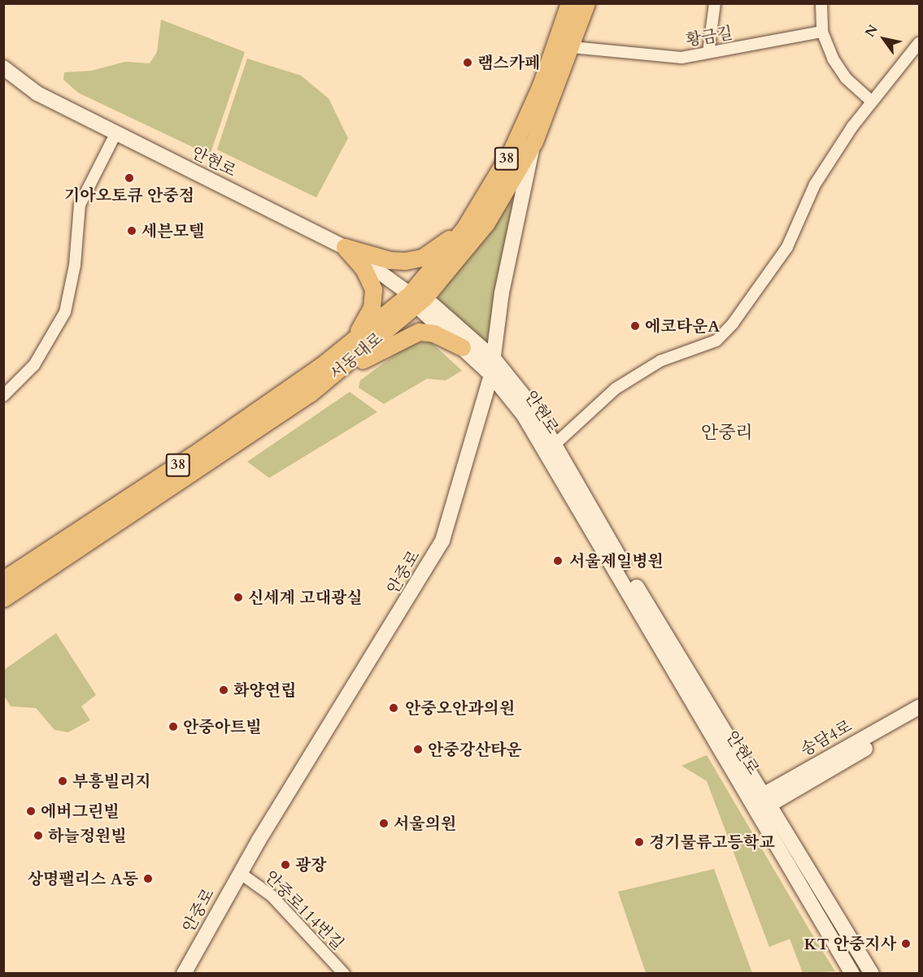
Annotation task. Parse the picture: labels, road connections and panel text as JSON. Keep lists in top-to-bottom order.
{
  "streets": {
    "main road": [
      "38",
      "안현로",
      "서동대로",
      "안중로",
      "송담4로"
    ],
    "street": ["황금길", "안중로114번길"]
  },
  "crossings": [
    ["황금길", "서동대로"],
    ["안현로", "서동대로"],
    ["안현로", "안중로"],
    ["안현로", "송담4로"],
    ["서동대로", "안중로"],
    ["안중로", "안중로114번길"]
  ],
  "districts": ["안중리"],
  "places": [
    "램스카페",
    "기아오토큐 안중점",
    "세븐모텔",
    "에코타운A",
    "서울제일병원",
    "신세계 고대광실",
    "화양연립",
    "안중오안과의원",
    "안중아트빌",
    "안중강산타운",
    "부흥빌리지",
    "에버그린빌",
    "서울의원",
    "하늘정원빌",
    "경기물류고등학교",
    "광장",
    "상명팰리스 A동",
    "KT 안중지사"
  ],
  "north": "top left"
}
